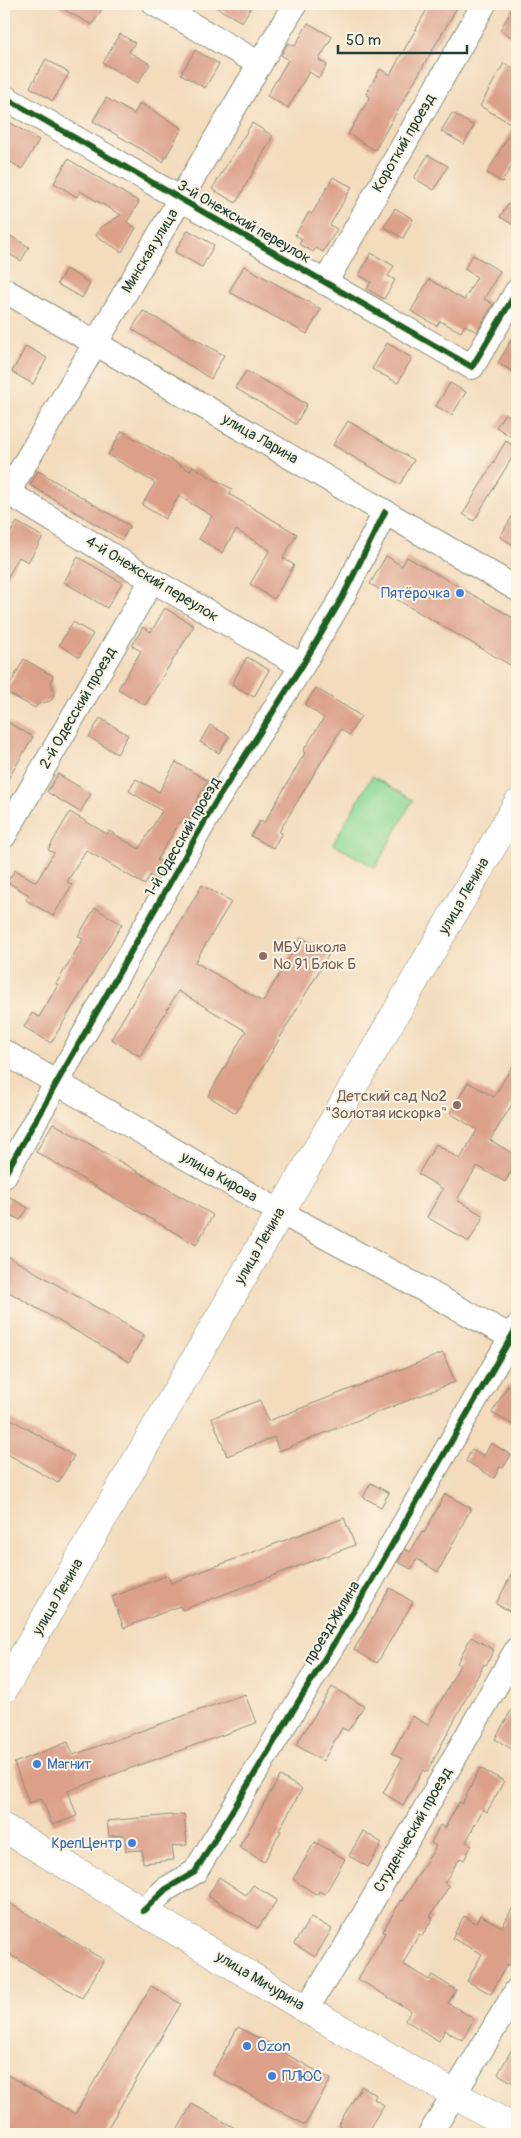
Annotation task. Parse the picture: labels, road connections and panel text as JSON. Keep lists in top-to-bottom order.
{
  "streets": {
    "main road": ["улица Ленина", "улица Мичурина"],
    "street": [
      "Короткий проезд",
      "3-й Онежский переулок",
      "Минская улица",
      "улица Ларина",
      "4-й Онежский переулок",
      "2-й Одесский проезд",
      "1-й Одесский проезд",
      "улица Кирова",
      "проезд Жилина",
      "Студенческий проезд"
    ]
  },
  "crossings": [
    ["Короткий проезд", "3-й Онежский переулок"],
    ["3-й Онежский переулок", "Минская улица"],
    ["Минская улица", "улица Ларина"],
    ["Минская улица", "4-й Онежский переулок"],
    ["улица Ларина", "1-й Одесский проезд"],
    ["4-й Онежский переулок", "2-й Одесский проезд"],
    ["4-й Онежский переулок", "1-й Одесский проезд"],
    ["1-й Одесский проезд", "улица Кирова"],
    ["улица Ленина", "улица Кирова"],
    ["улица Кирова", "проезд Жилина"],
    ["проезд Жилина", "улица Мичурина"],
    ["Студенческий проезд", "улица Мичурина"]
  ],
  "places": [
    "Пятёрочка",
    "МБУ школа № 91 Блок Б",
    "Детский сад №2 \"Золотая искорка\"",
    "Магнит",
    "КрепЦентр",
    "Ozon",
    "ПЛЮС"
  ],
  "scale_bar": "50 m"
}
